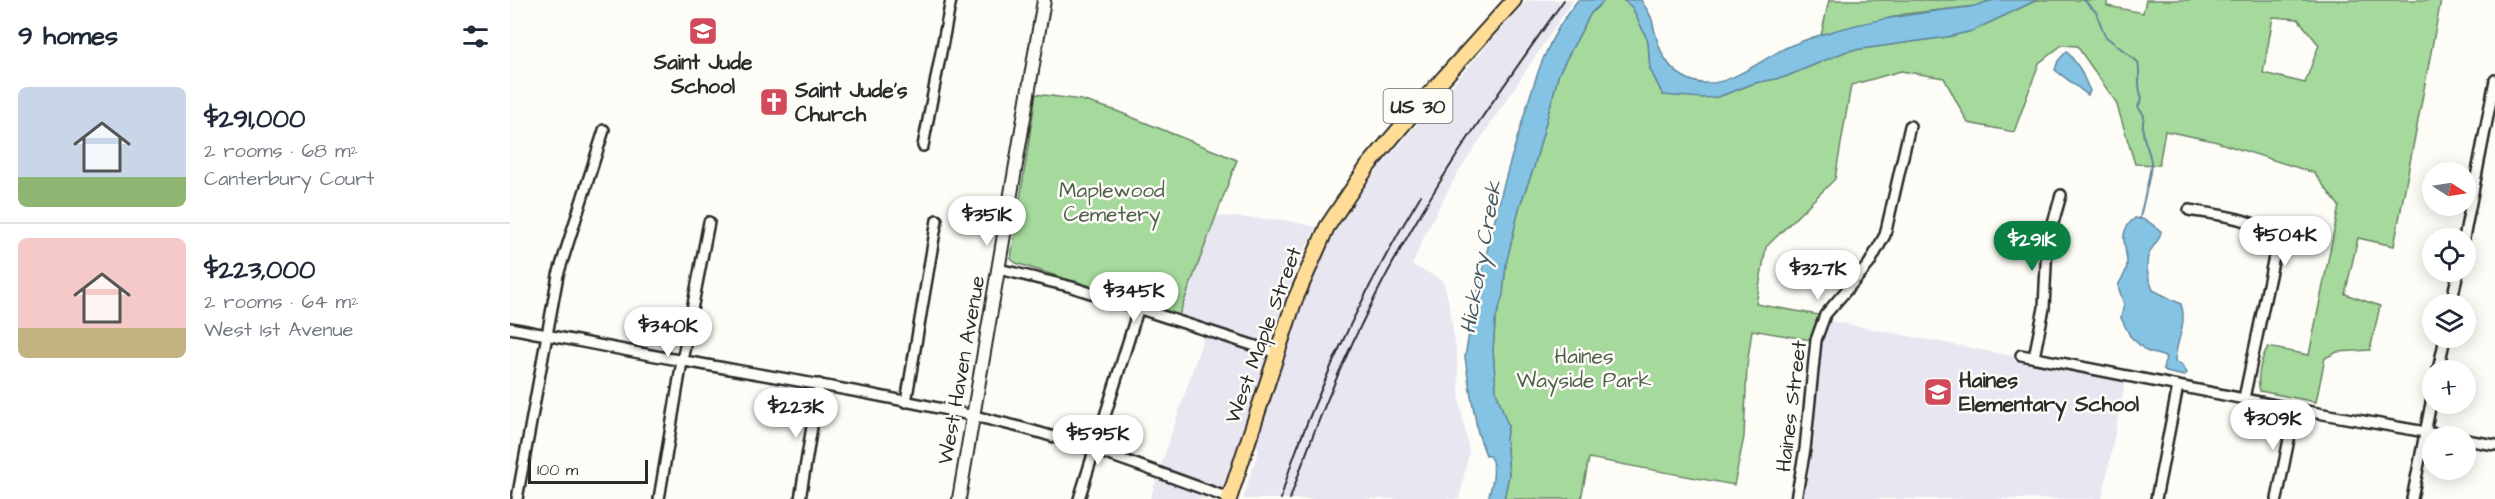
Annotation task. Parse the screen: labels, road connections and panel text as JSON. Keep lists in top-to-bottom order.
{
  "streets": {
    "main road": ["US 30", "West Maple Street"],
    "street": ["West Haven Avenue", "Haines Street"]
  },
  "water": ["Hickory Creek"],
  "parks": ["Maplewood Cemetery", "Haines Wayside Park"],
  "places": {
    "school or university": ["Saint Jude School", "Haines Elementary School"],
    "church": ["Saint Jude's Church"]
  },
  "scale_bar": "100 m",
  "north": "right",
  "page": {
    "heading": "9 homes",
    "list": [
      {
        "name": "$291,000",
        "note": "2 rooms · 68 m² · Canterbury Court"
      },
      {
        "name": "$223,000",
        "note": "2 rooms · 64 m² · West 1st Avenue"
      }
    ],
    "map_buttons": ["+", "−"],
    "price": [
      "$351K",
      "$504K",
      "$291K",
      "$327K",
      "$345K",
      "$340K",
      "$223K",
      "$309K",
      "$595K"
    ],
    "scale": "100 m"
  }
}
